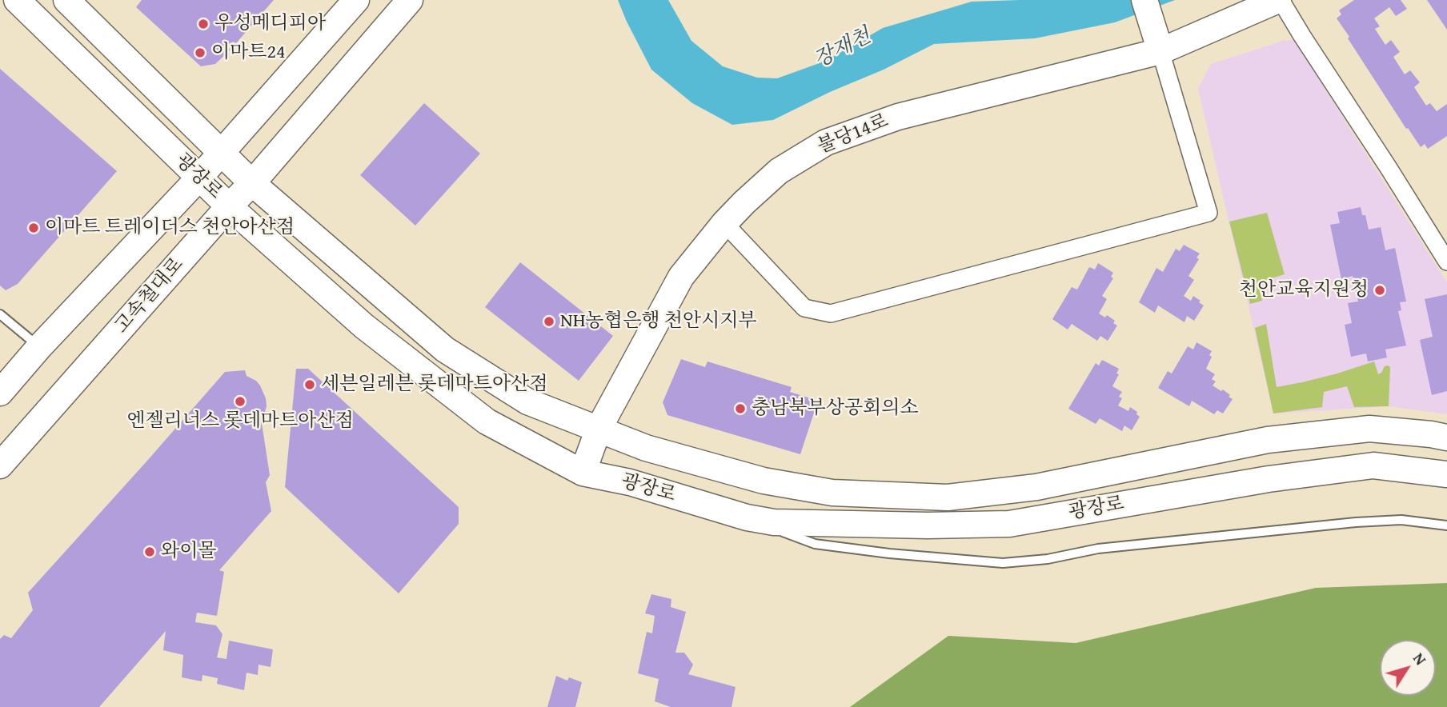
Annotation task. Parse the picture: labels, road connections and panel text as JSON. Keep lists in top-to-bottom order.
{
  "streets": {
    "main road": ["불당14로", "광장로", "고속철대로"]
  },
  "crossings": [
    ["불당14로", "광장로"],
    ["광장로", "고속철대로"]
  ],
  "water": ["장재천"],
  "places": [
    "우성메디피아",
    "이마트24",
    "이마트 트레이더스 천안아산점",
    "천안교육지원청",
    "NH농협은행 천안시지부",
    "세븐일레븐 롯데마트아산점",
    "엔젤리너스 롯데마트아산점",
    "충남북부상공회의소",
    "와이몰"
  ],
  "north": "top right"
}
